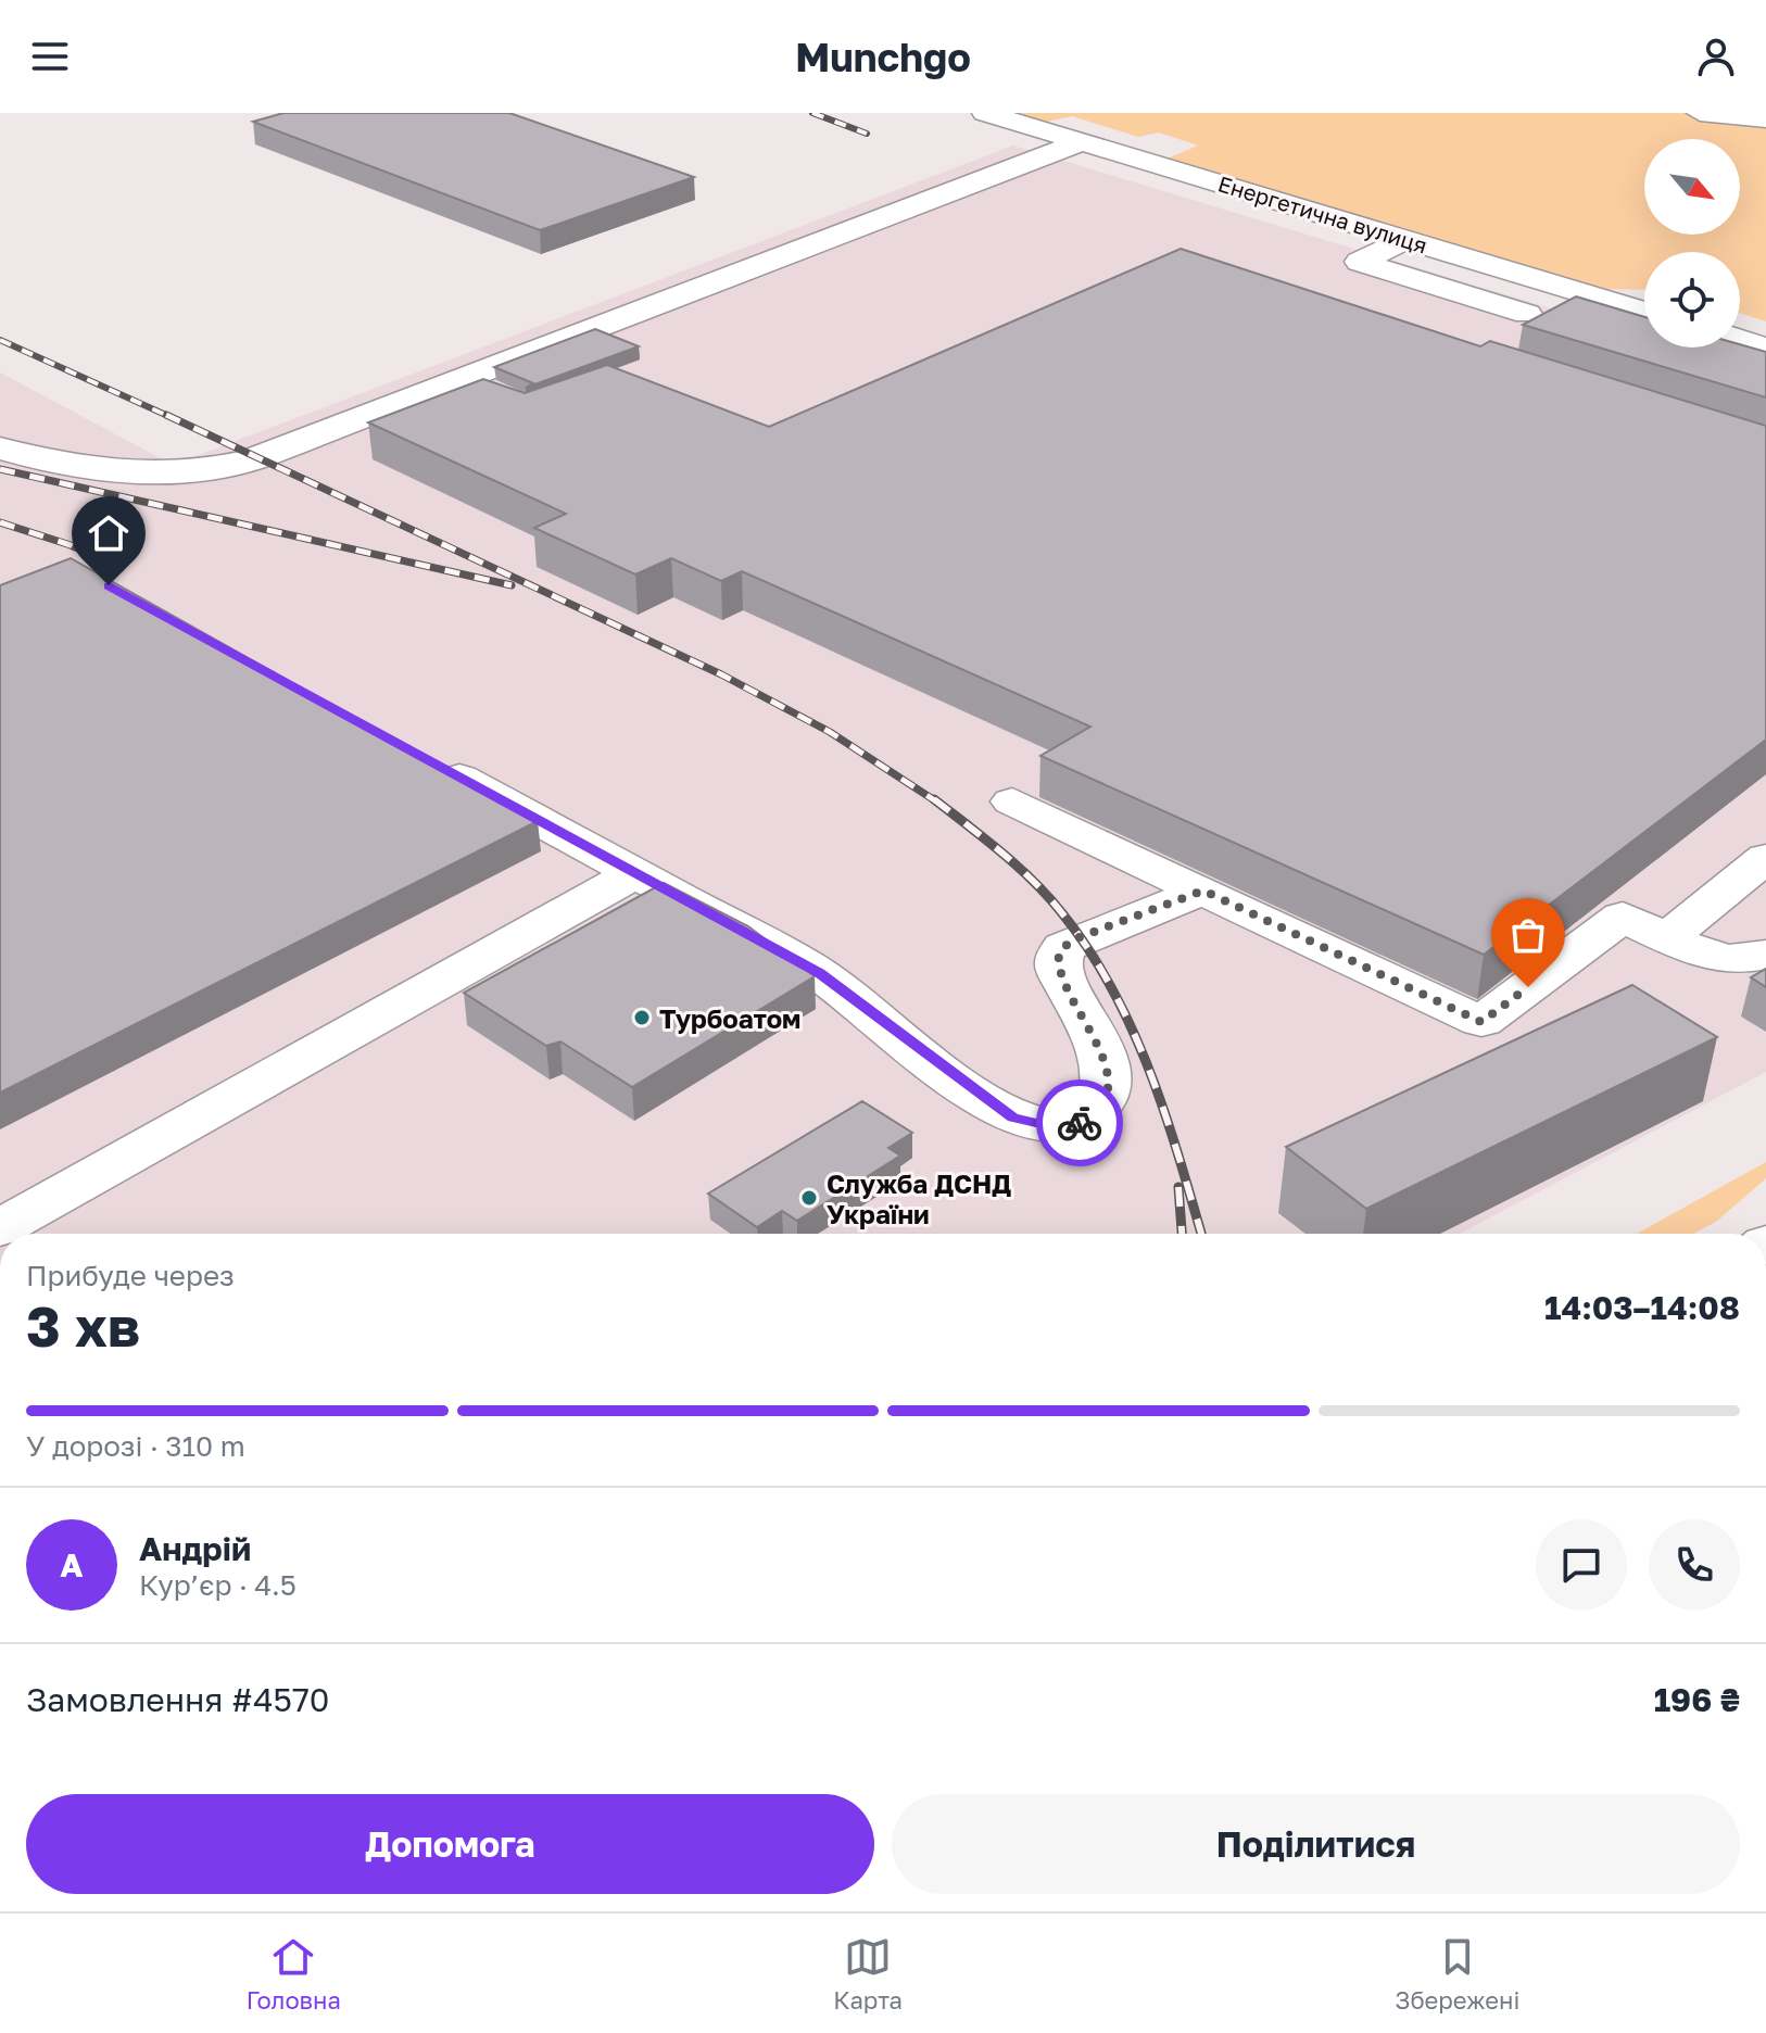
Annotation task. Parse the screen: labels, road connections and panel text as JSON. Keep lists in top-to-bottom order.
{
  "streets": {
    "street": ["Енергетична вулиця"]
  },
  "places": ["Турбоатом", "Служба ДСНД України"],
  "north": "bottom right",
  "page": {
    "header": "Munchgo",
    "heading": ["3 хв", "Прибуде через", "14:03–14:08"],
    "panel": [
      "Андрій",
      "Кур’єр · 4.5",
      "Замовлення #4570",
      "196 ₴"
    ],
    "bar": "У дорозі · 310 m",
    "round": "А",
    "buttons": ["Допомога", "Поділитися"],
    "tabs": ["Головна", "Карта", "Збережені"]
  }
}
